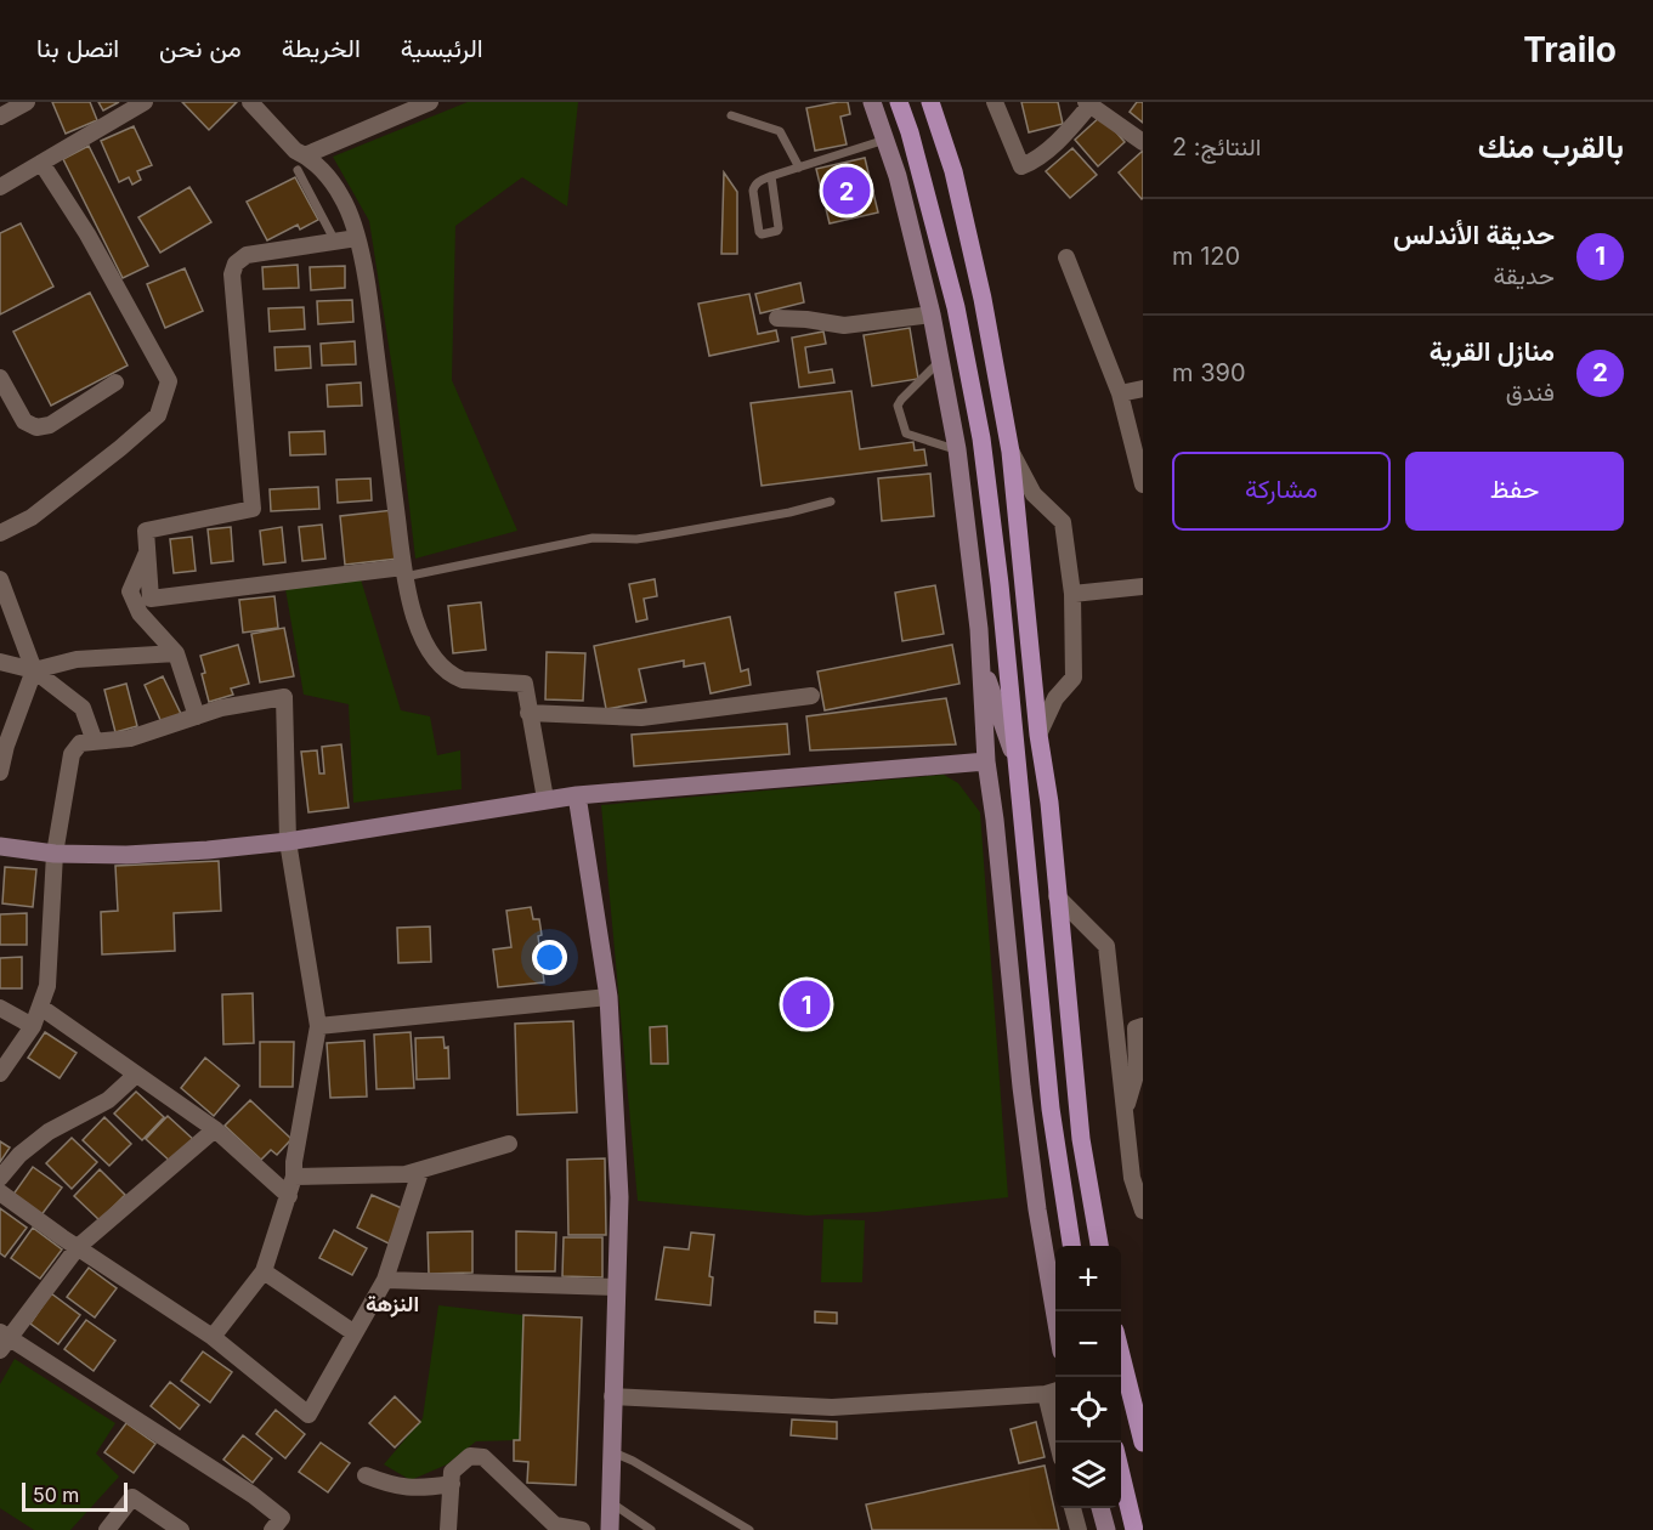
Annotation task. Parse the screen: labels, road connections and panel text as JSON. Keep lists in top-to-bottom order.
{
  "districts": ["النزهة"],
  "scale_bar": "50 m",
  "page": {
    "header": "Trailo",
    "nav": [
      "الرئيسية",
      "الخريطة",
      "من نحن",
      "اتصل بنا"
    ],
    "heading": ["بالقرب منك", "النتائج: 2"],
    "pins": ["2", "1"],
    "list": [
      {
        "mark": "1",
        "name": "حديقة الأندلس",
        "note": "حديقة",
        "value": "120 m"
      },
      {
        "mark": "2",
        "name": "منازل القرية",
        "note": "فندق",
        "value": "390 m"
      }
    ],
    "buttons": ["حفظ", "مشاركة"],
    "map_buttons": ["+", "−"],
    "scale": "50 m"
  }
}
